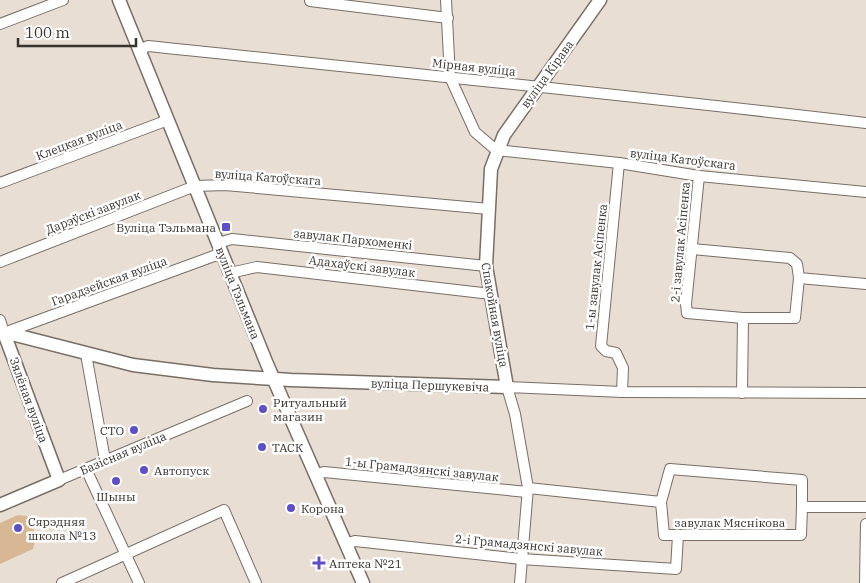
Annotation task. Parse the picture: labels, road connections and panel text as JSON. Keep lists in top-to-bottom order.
{
  "streets": {
    "main road": [
      "вуліца Кірава",
      "вуліца Тэльмана",
      "Спакойная вуліца",
      "вуліца Першукевіча",
      "Зялёная вуліца",
      "Базісная вуліца"
    ],
    "street": [
      "Мірная вуліца",
      "Клецкая вуліца",
      "вуліца Катоўскага",
      "Дарэўскі завулак",
      "завулак Пархоменкі",
      "2-і завулак Асіпенка",
      "Адахаўскі завулак",
      "1-ы завулак Асіпенка",
      "Гарадзейская вуліца",
      "1-ы Грамадзянскі завулак",
      "завулак Мяснікова",
      "2-і Грамадзянскі завулак"
    ]
  },
  "crossings": [
    ["Мірная вуліца", "вуліца Кірава"],
    ["Мірная вуліца", "вуліца Тэльмана"],
    ["вуліца Кірава", "вуліца Катоўскага"],
    ["вуліца Кірава", "Спакойная вуліца"],
    ["Клецкая вуліца", "вуліца Тэльмана"],
    ["вуліца Катоўскага", "Дарэўскі завулак"],
    ["вуліца Катоўскага", "2-і завулак Асіпенка"],
    ["вуліца Катоўскага", "1-ы завулак Асіпенка"],
    ["вуліца Катоўскага", "вуліца Тэльмана"],
    ["вуліца Катоўскага", "Спакойная вуліца"],
    ["Дарэўскі завулак", "вуліца Тэльмана"],
    ["завулак Пархоменкі", "Гарадзейская вуліца"],
    ["завулак Пархоменкі", "вуліца Тэльмана"],
    ["завулак Пархоменкі", "Спакойная вуліца"],
    ["Адахаўскі завулак", "вуліца Тэльмана"],
    ["Адахаўскі завулак", "Спакойная вуліца"],
    ["1-ы завулак Асіпенка", "вуліца Першукевіча"],
    ["Гарадзейская вуліца", "вуліца Тэльмана"],
    ["Гарадзейская вуліца", "вуліца Першукевіча"],
    ["Гарадзейская вуліца", "Зялёная вуліца"],
    ["вуліца Тэльмана", "вуліца Першукевіча"],
    ["вуліца Тэльмана", "1-ы Грамадзянскі завулак"],
    ["вуліца Тэльмана", "2-і Грамадзянскі завулак"],
    ["Спакойная вуліца", "вуліца Першукевіча"],
    ["Спакойная вуліца", "1-ы Грамадзянскі завулак"],
    ["Спакойная вуліца", "завулак Мяснікова"],
    ["Спакойная вуліца", "2-і Грамадзянскі завулак"],
    ["вуліца Першукевіча", "Зялёная вуліца"],
    ["Зялёная вуліца", "Базісная вуліца"],
    ["1-ы Грамадзянскі завулак", "завулак Мяснікова"],
    ["завулак Мяснікова", "2-і Грамадзянскі завулак"]
  ],
  "places": {
    "transit": ["Вуліца Тэльмана"],
    "other": [
      "Ритуальный магазин",
      "СТО",
      "ТАСК",
      "Автопуск",
      "Шыны",
      "Корона",
      "Сярэдняя школа №13"
    ],
    "health": ["Аптека №21"]
  },
  "scale_bar": "100 m"
}
